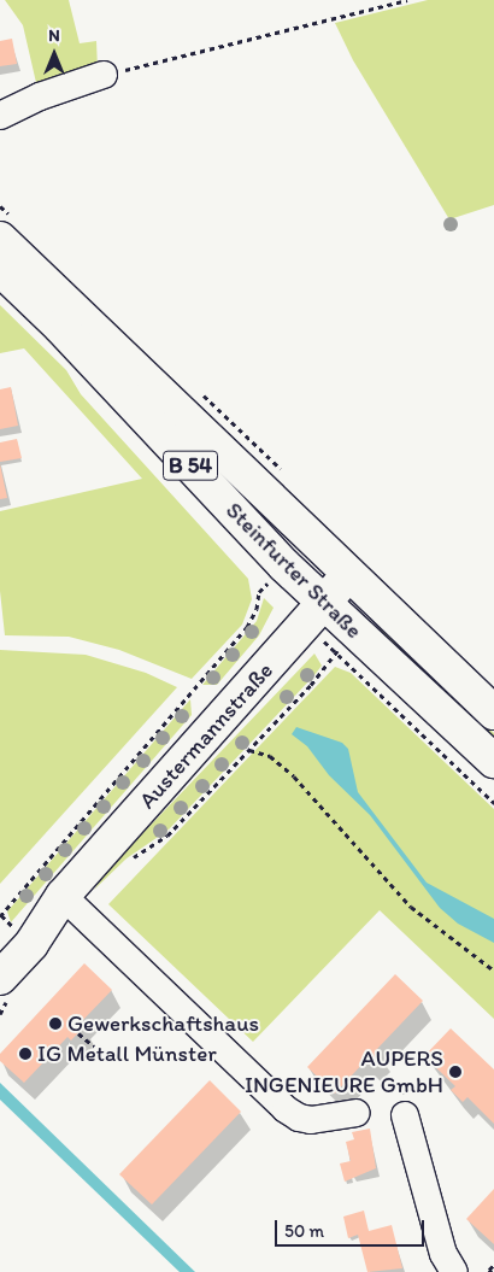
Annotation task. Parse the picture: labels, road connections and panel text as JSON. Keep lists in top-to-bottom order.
{
  "streets": {
    "main road": ["B 54", "Steinfurter Straße", "Austermannstraße"]
  },
  "crossings": [
    ["Steinfurter Straße", "Austermannstraße"]
  ],
  "places": ["Gewerkschaftshaus", "IG Metall Münster", "AUPERS INGENIEURE GmbH"],
  "scale_bar": "50 m",
  "north": "top"
}
